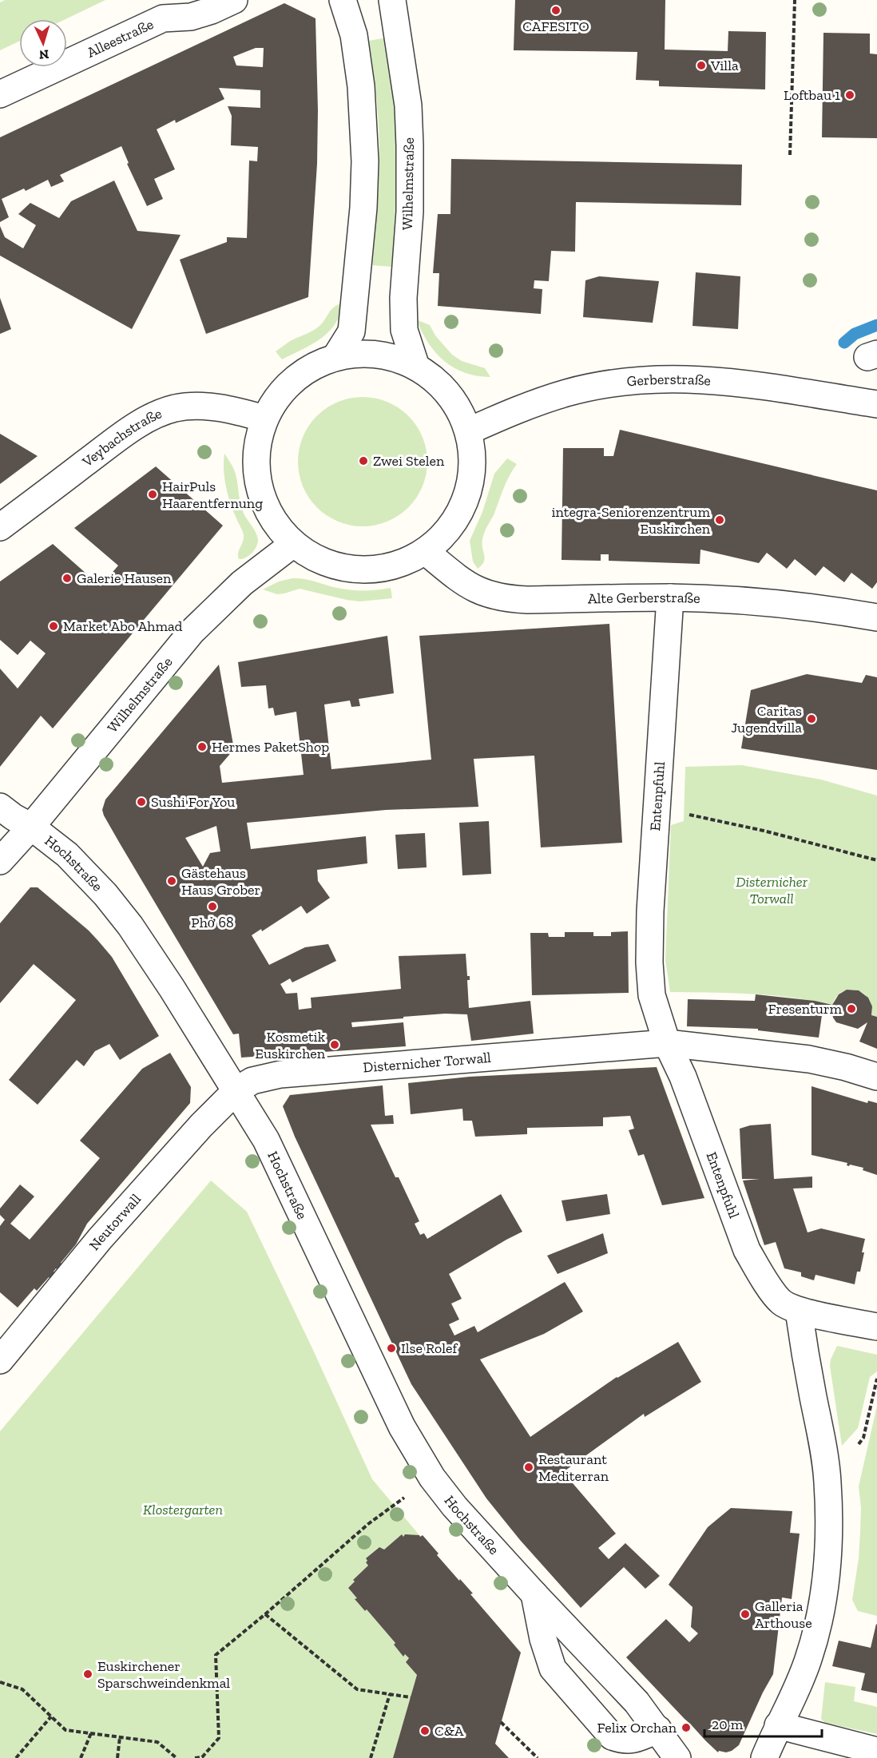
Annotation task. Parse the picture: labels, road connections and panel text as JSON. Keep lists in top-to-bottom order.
{
  "streets": {
    "street": [
      "Alleestraße",
      "Wilhelmstraße",
      "Gerberstraße",
      "Veybachstraße",
      "Alte Gerberstraße",
      "Entenpfuhl",
      "Hochstraße",
      "Disternicher Torwall",
      "Neutorwall"
    ]
  },
  "crossings": [
    ["Wilhelmstraße", "Hochstraße"],
    ["Alte Gerberstraße", "Entenpfuhl"],
    ["Entenpfuhl", "Disternicher Torwall"],
    ["Hochstraße", "Disternicher Torwall"],
    ["Hochstraße", "Neutorwall"],
    ["Disternicher Torwall", "Neutorwall"]
  ],
  "parks": ["Disternicher Torwall", "Klostergarten"],
  "places": [
    "CAFESITO",
    "Villa",
    "Loftbau 1",
    "Zwei Stelen",
    "HairPuls Haarentfernung",
    "integra-Seniorenzentrum Euskirchen",
    "Galerie Hausen",
    "Market Abo Ahmad",
    "Caritas Jugendvilla",
    "Hermes PaketShop",
    "Sushi For You",
    "Gästehaus Haus Grober",
    "Phở 68",
    "Fresenturm",
    "Kosmetik Euskirchen",
    "Ilse Rolef",
    "Restaurant Mediterran",
    "Galleria Arthouse",
    "Euskirchener Sparschweindenkmal",
    "Felix Orchan",
    "C&A"
  ],
  "scale_bar": "20 m",
  "north": "bottom"
}
